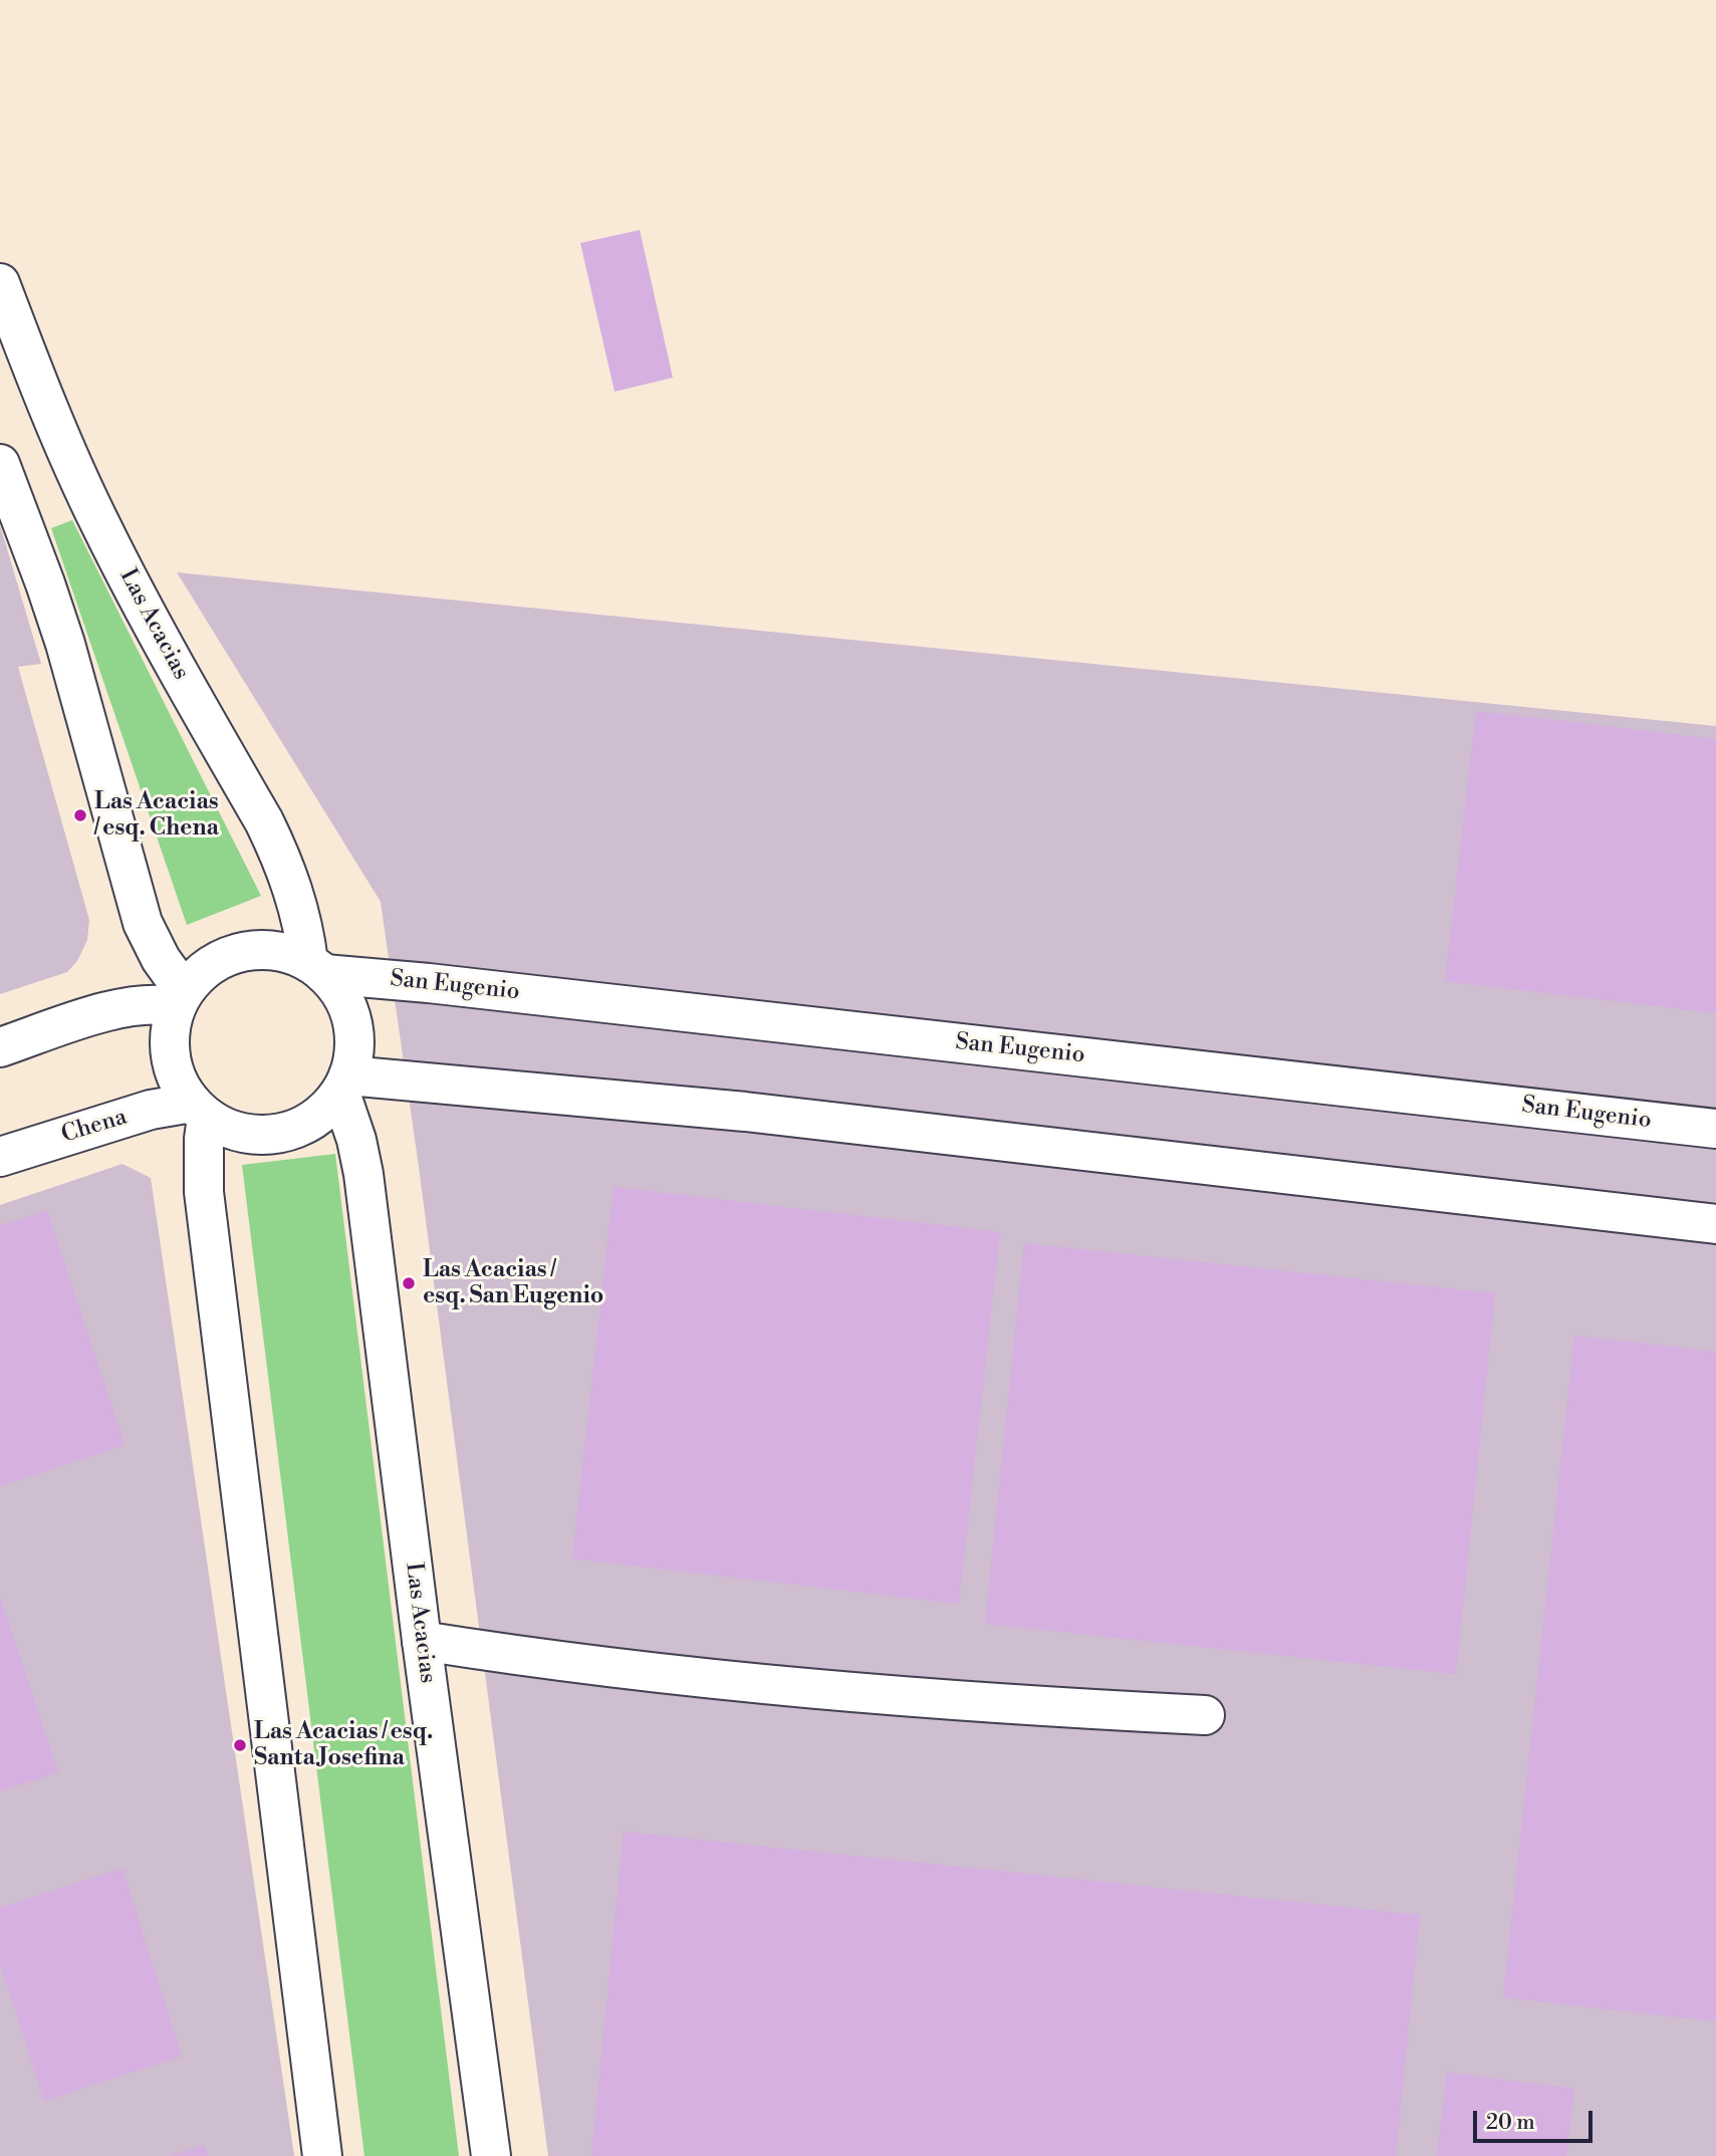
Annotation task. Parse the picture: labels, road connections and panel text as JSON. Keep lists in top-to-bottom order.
{
  "streets": {
    "main road": ["Las Acacias", "San Eugenio", "Chena"]
  },
  "crossings": [
    ["Las Acacias", "San Eugenio"],
    ["Las Acacias", "Chena"],
    ["San Eugenio", "Chena"]
  ],
  "places": ["Las Acacias / esq. Chena", "Las Acacias / esq. San Eugenio", "Las Acacias / esq. Santa Josefina"],
  "scale_bar": "20 m"
}
